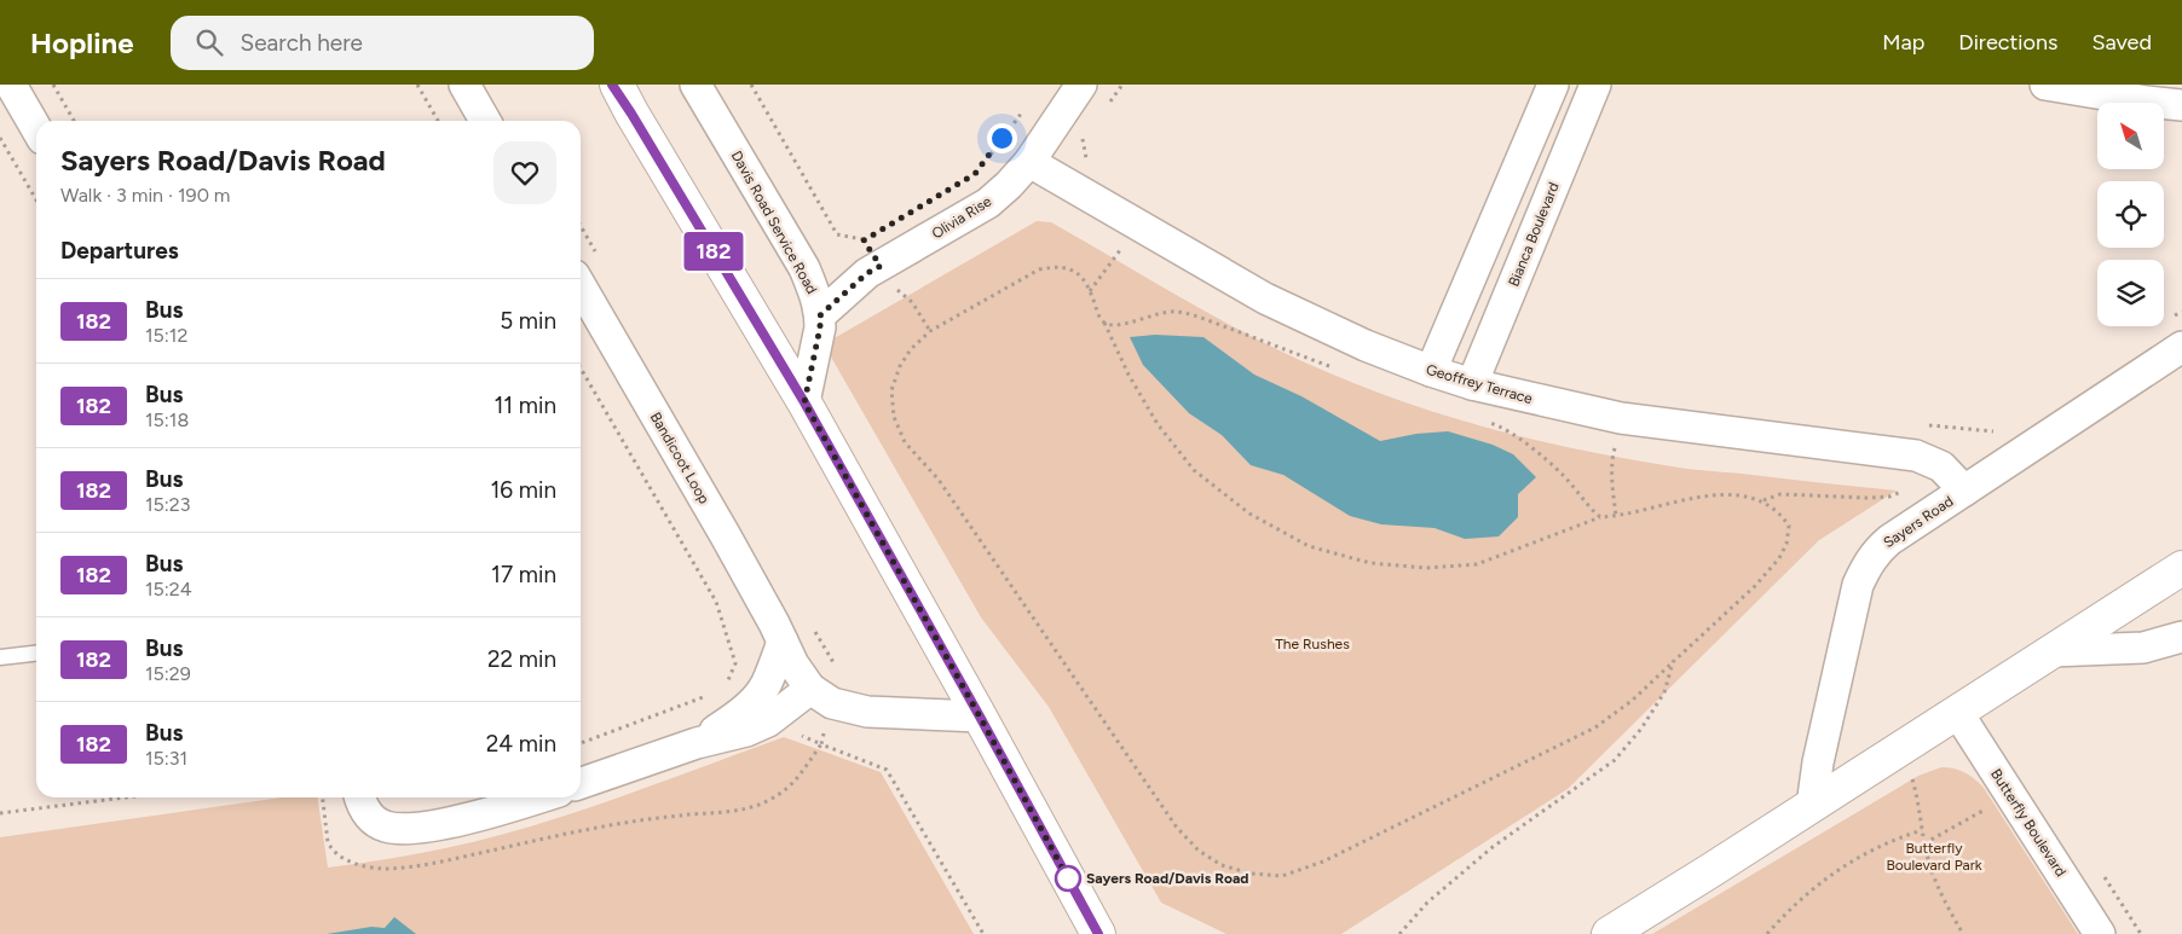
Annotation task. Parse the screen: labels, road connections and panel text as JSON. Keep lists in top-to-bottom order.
{
  "streets": {
    "street": [
      "Olivia Rise",
      "Davis Road Service Road",
      "Bianca Boulevard",
      "Geoffrey Terrace",
      "Bandicoot Loop",
      "Sayers Road",
      "Butterfly Boulevard"
    ]
  },
  "crossings": [
    ["Olivia Rise", "Davis Road Service Road"],
    ["Olivia Rise", "Geoffrey Terrace"],
    ["Bianca Boulevard", "Geoffrey Terrace"],
    ["Geoffrey Terrace", "Sayers Road"]
  ],
  "parks": ["The Rushes", "Butterfly Boulevard Park"],
  "places": ["Sayers Road/Davis Road"],
  "lines": ["bus line 182"],
  "north": "top left",
  "page": {
    "header": "Hopline",
    "search": "Search here",
    "nav": ["Map", "Directions", "Saved"],
    "on_map": "182",
    "heading": [
      ["Sayers Road/Davis Road", "Walk · 3 min · 190 m"],
      "Departures"
    ],
    "list": [
      {
        "mark": "182",
        "name": "Bus",
        "note": "15:12",
        "value": "5 min"
      },
      {
        "mark": "182",
        "name": "Bus",
        "note": "15:18",
        "value": "11 min"
      },
      {
        "mark": "182",
        "name": "Bus",
        "note": "15:23",
        "value": "16 min"
      },
      {
        "mark": "182",
        "name": "Bus",
        "note": "15:24",
        "value": "17 min"
      },
      {
        "mark": "182",
        "name": "Bus",
        "note": "15:29",
        "value": "22 min"
      },
      {
        "mark": "182",
        "name": "Bus",
        "note": "15:31",
        "value": "24 min"
      }
    ]
  }
}
